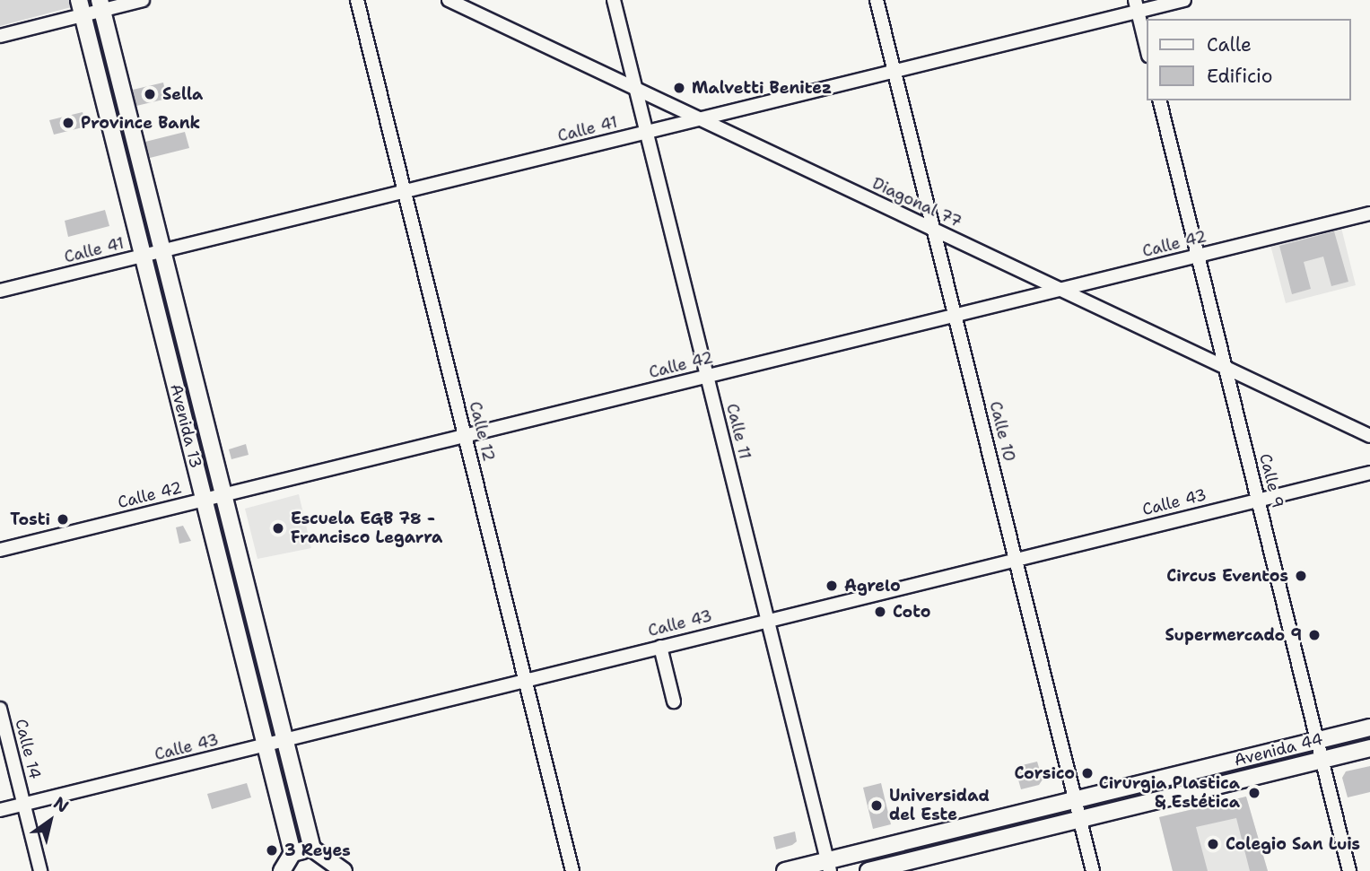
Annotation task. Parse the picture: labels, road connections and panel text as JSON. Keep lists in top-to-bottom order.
{
  "streets": {
    "main road": ["Avenida 13", "Avenida 44"],
    "street": [
      "Calle 41",
      "Diagonal 77",
      "Calle 42",
      "Calle 12",
      "Calle 11",
      "Calle 10",
      "Calle 9",
      "Calle 43",
      "Calle 14"
    ]
  },
  "crossings": [
    ["Calle 41", "Diagonal 77"],
    ["Calle 41", "Avenida 13"],
    ["Calle 41", "Calle 12"],
    ["Calle 41", "Calle 11"],
    ["Calle 41", "Calle 10"],
    ["Diagonal 77", "Calle 42"],
    ["Diagonal 77", "Calle 11"],
    ["Diagonal 77", "Calle 10"],
    ["Diagonal 77", "Calle 9"],
    ["Calle 42", "Avenida 13"],
    ["Calle 42", "Calle 12"],
    ["Calle 42", "Calle 11"],
    ["Calle 42", "Calle 10"],
    ["Calle 42", "Calle 9"],
    ["Avenida 13", "Calle 43"],
    ["Calle 12", "Calle 43"],
    ["Calle 11", "Calle 43"],
    ["Calle 11", "Avenida 44"],
    ["Calle 10", "Calle 43"],
    ["Calle 10", "Avenida 44"],
    ["Calle 9", "Calle 43"],
    ["Calle 9", "Avenida 44"],
    ["Calle 43", "Calle 14"]
  ],
  "places": [
    "Malvetti Benitez",
    "Sella",
    "Province Bank",
    "Tosti",
    "Escuela EGB 78 - Francisco Legarra",
    "Circus Eventos",
    "Agrelo",
    "Coto",
    "Supermercado 9",
    "Corsico",
    "Cirurgia Plastica & Estética",
    "Universidad del Este",
    "Colegio San Luis",
    "3 Reyes"
  ],
  "legend": ["Calle", "Edificio"],
  "north": "top right"
}
